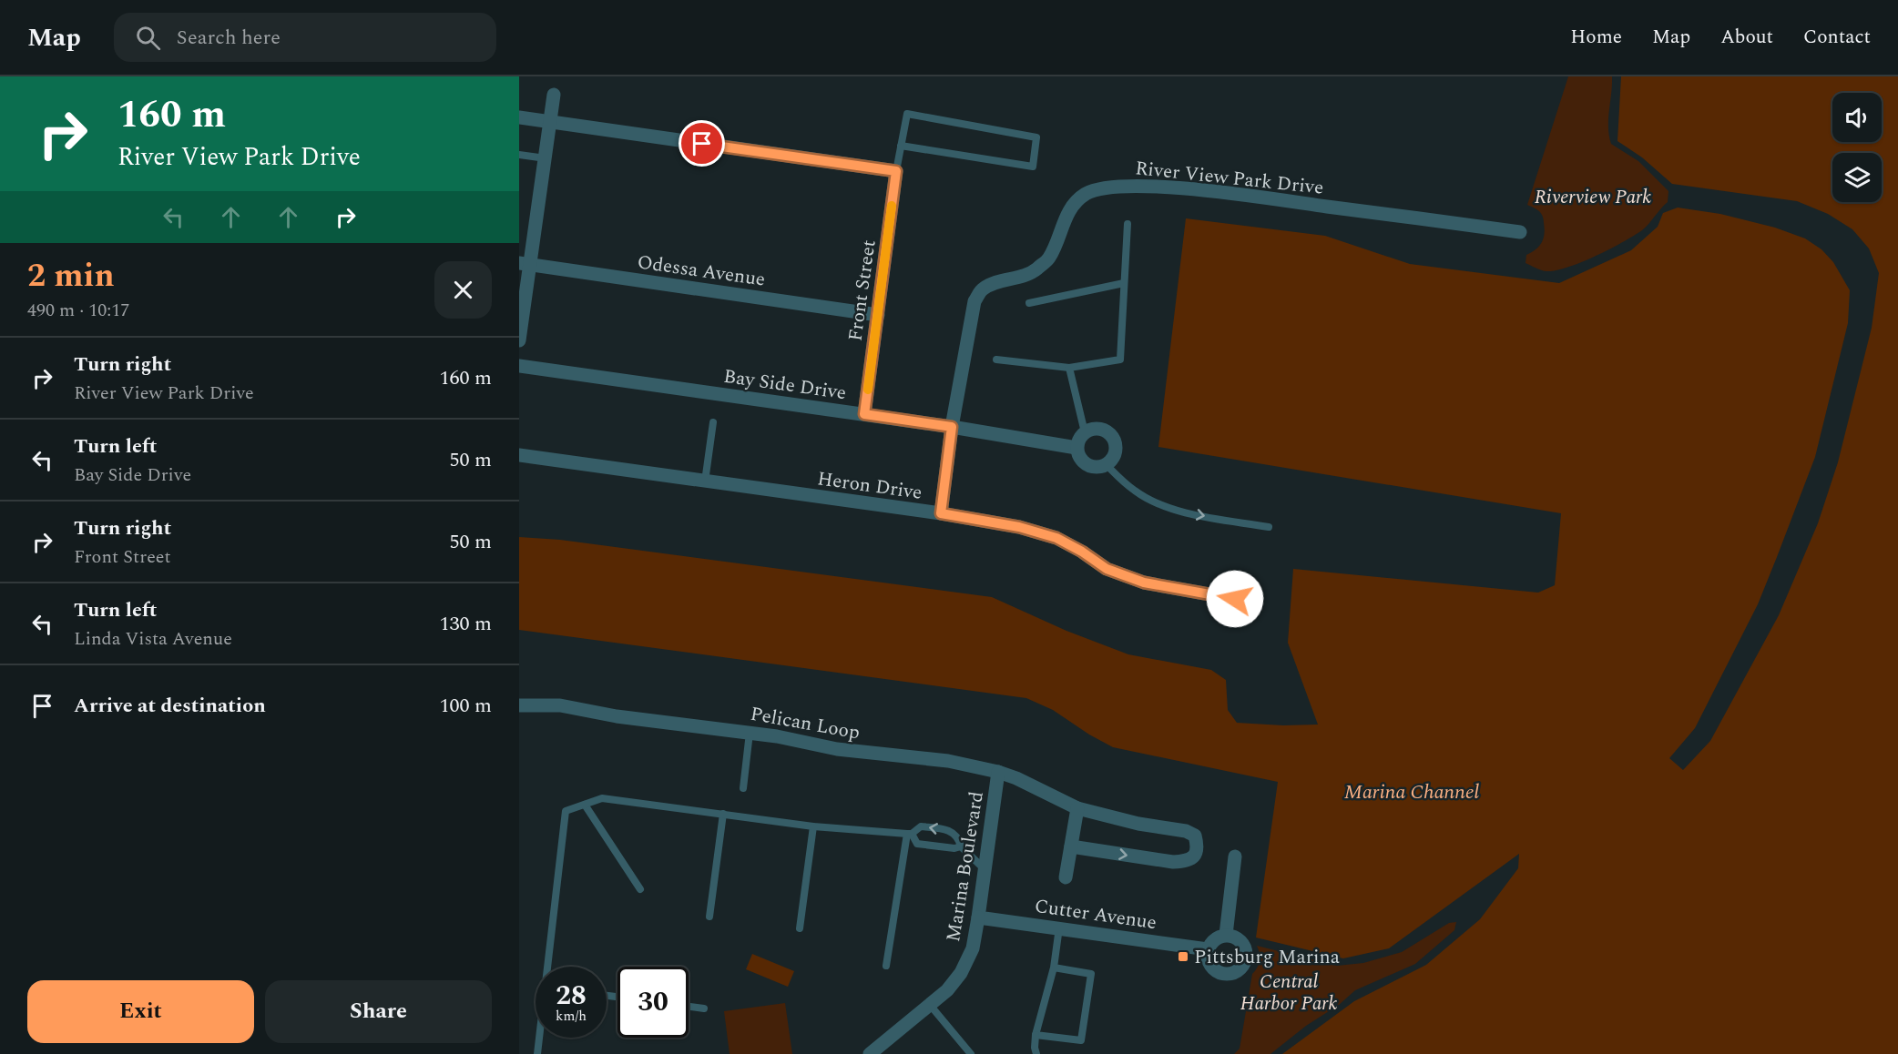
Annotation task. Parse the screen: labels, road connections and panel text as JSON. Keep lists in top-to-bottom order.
{
  "streets": {
    "street": [
      "River View Park Drive",
      "Odessa Avenue",
      "Front Street",
      "Bay Side Drive",
      "Heron Drive",
      "Pelican Loop",
      "Marina Boulevard",
      "Cutter Avenue"
    ]
  },
  "crossings": [
    ["River View Park Drive", "Bay Side Drive"],
    ["River View Park Drive", "Heron Drive"],
    ["Odessa Avenue", "Front Street"],
    ["Front Street", "Bay Side Drive"],
    ["Pelican Loop", "Marina Boulevard"],
    ["Marina Boulevard", "Cutter Avenue"]
  ],
  "water": ["Marina Channel"],
  "parks": ["Riverview Park", "Central Harbor Park"],
  "places": {
    "transit": ["Pittsburg Marina"]
  },
  "page": {
    "header": "Map",
    "search": "Search here",
    "nav": [
      "Home",
      "Map",
      "About",
      "Contact"
    ],
    "turn": ["160 m", "River View Park Drive"],
    "heading": ["2 min", "490 m · 10:17"],
    "list": [
      {
        "name": "Turn right",
        "note": "River View Park Drive",
        "value": "160 m"
      },
      {
        "name": "Turn left",
        "note": "Bay Side Drive",
        "value": "50 m"
      },
      {
        "name": "Turn right",
        "note": "Front Street",
        "value": "50 m"
      },
      {
        "name": "Turn left",
        "note": "Linda Vista Avenue",
        "value": "130 m"
      },
      {
        "name": "Arrive at destination",
        "value": "100 m"
      }
    ],
    "speed": "28 km/h",
    "limit": "30",
    "buttons": ["Exit", "Share"]
  }
}
